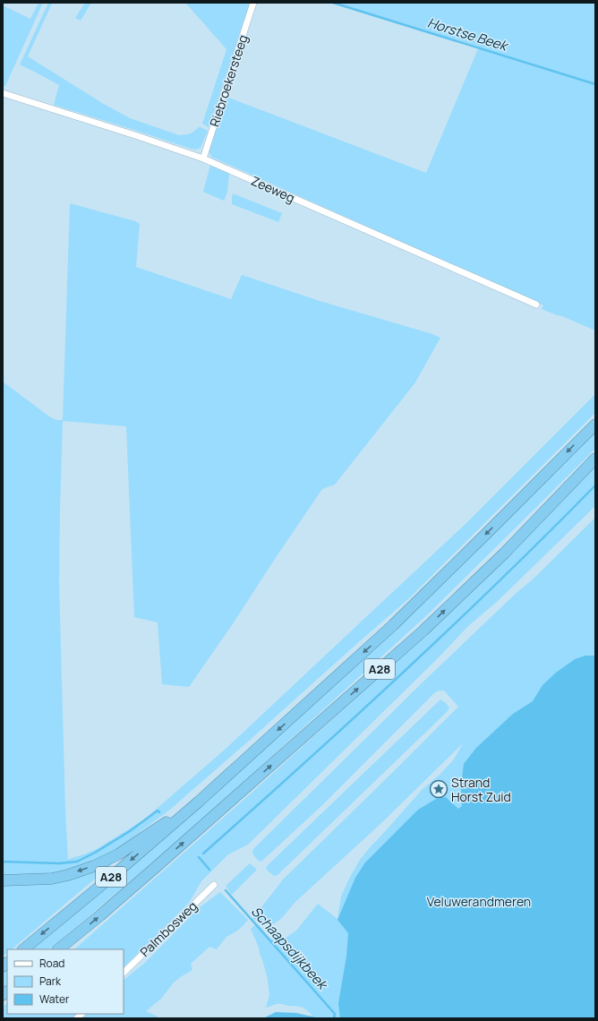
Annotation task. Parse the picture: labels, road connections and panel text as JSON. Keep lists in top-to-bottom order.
{
  "streets": {
    "highway": ["A28"],
    "street": ["Riebroekersteeg", "Zeeweg", "Palmbosweg"]
  },
  "crossings": [
    ["Riebroekersteeg", "Zeeweg"]
  ],
  "water": ["Horstse Beek", "Schaapsdijkbeek"],
  "parks": ["Veluwerandmeren"],
  "places": {
    "place": ["Strand Horst Zuid"]
  },
  "legend": ["Road", "Park", "Water"]
}
